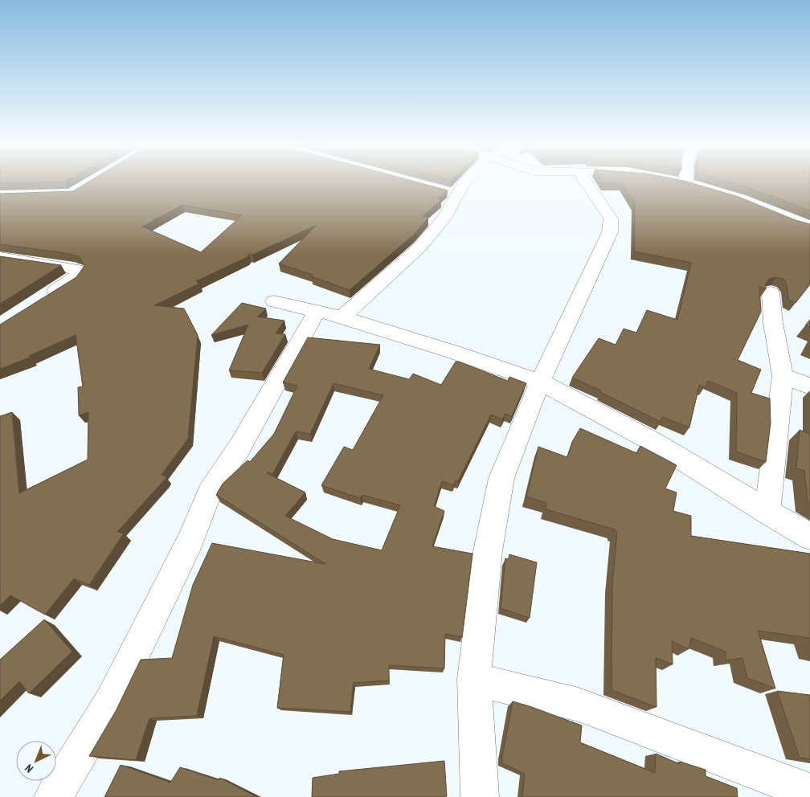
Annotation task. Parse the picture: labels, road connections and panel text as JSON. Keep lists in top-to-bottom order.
{
  "north": "bottom left"
}
